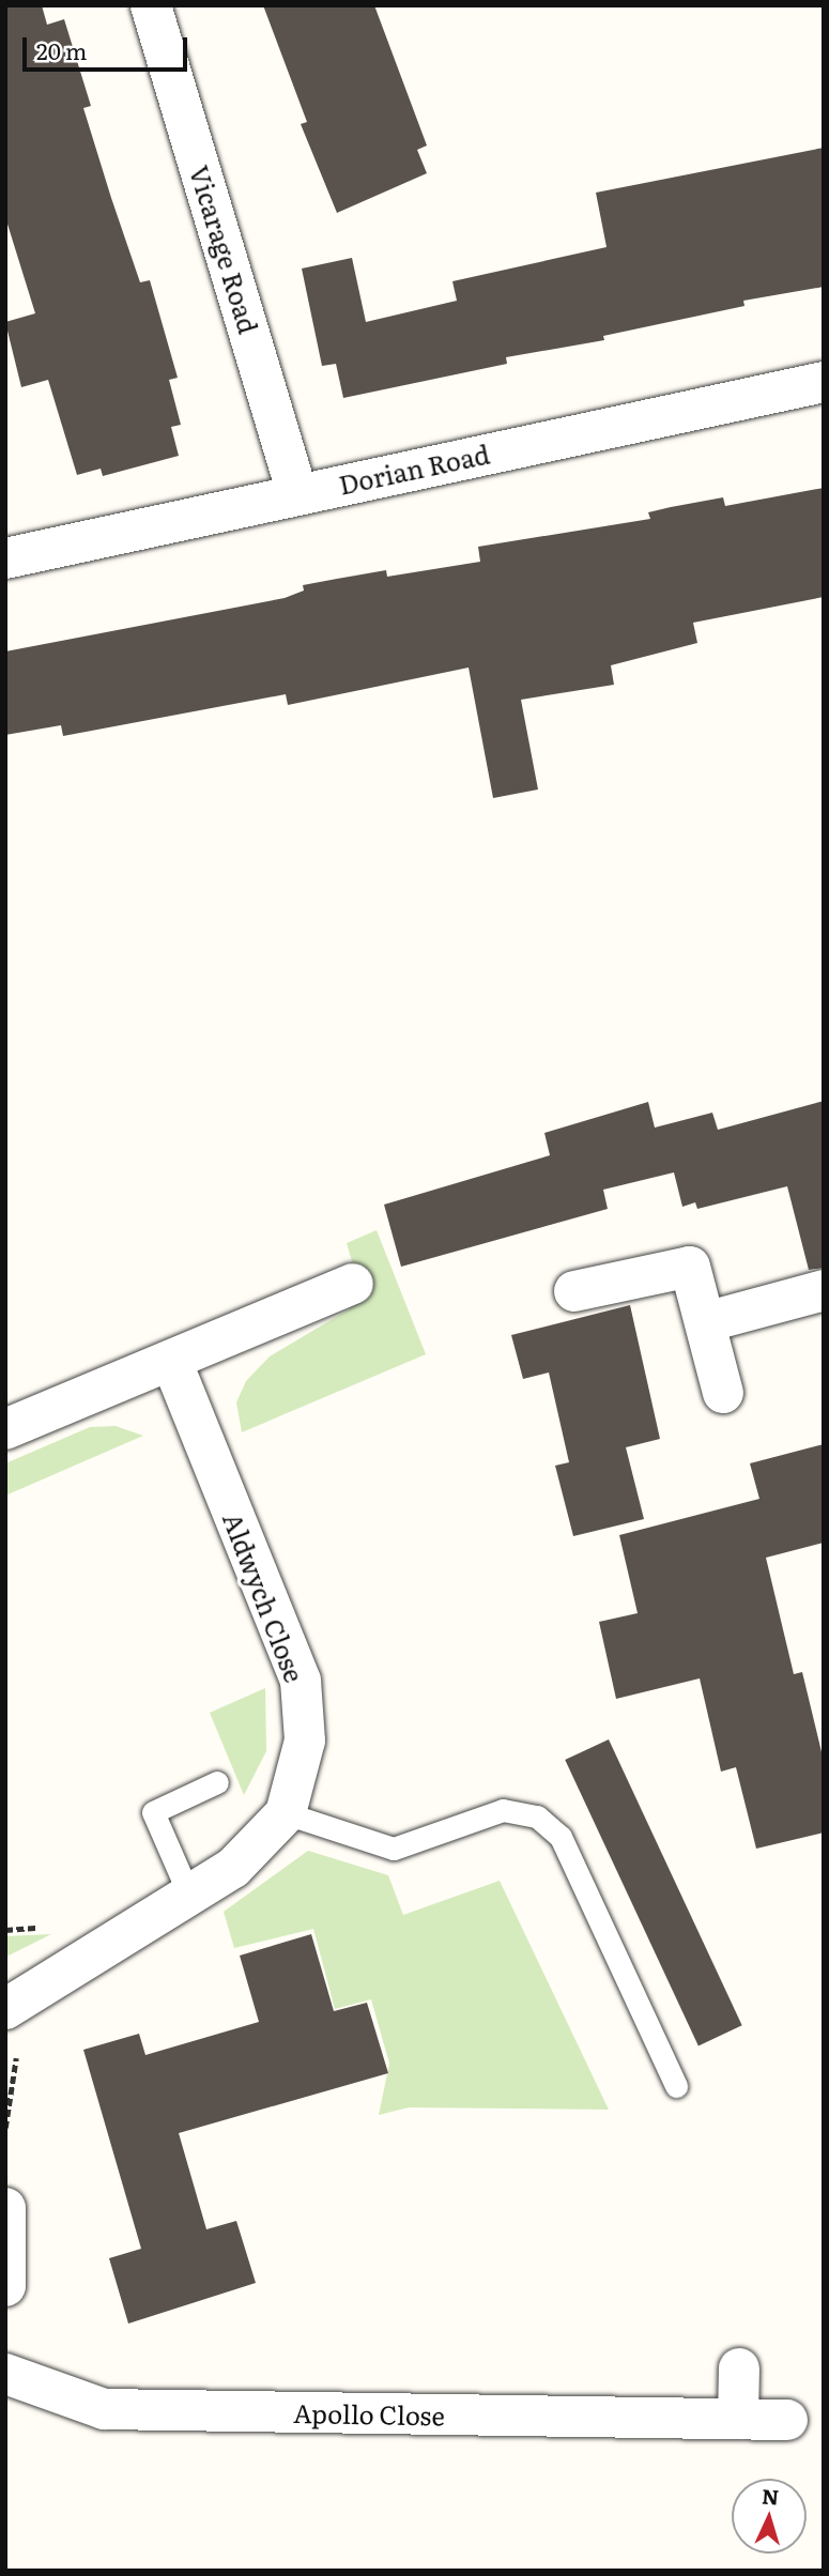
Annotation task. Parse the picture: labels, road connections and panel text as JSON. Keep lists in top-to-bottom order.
{
  "streets": {
    "street": [
      "Vicarage Road",
      "Dorian Road",
      "Aldwych Close",
      "Apollo Close"
    ]
  },
  "crossings": [
    ["Vicarage Road", "Dorian Road"]
  ],
  "scale_bar": "20 m",
  "north": "top"
}
